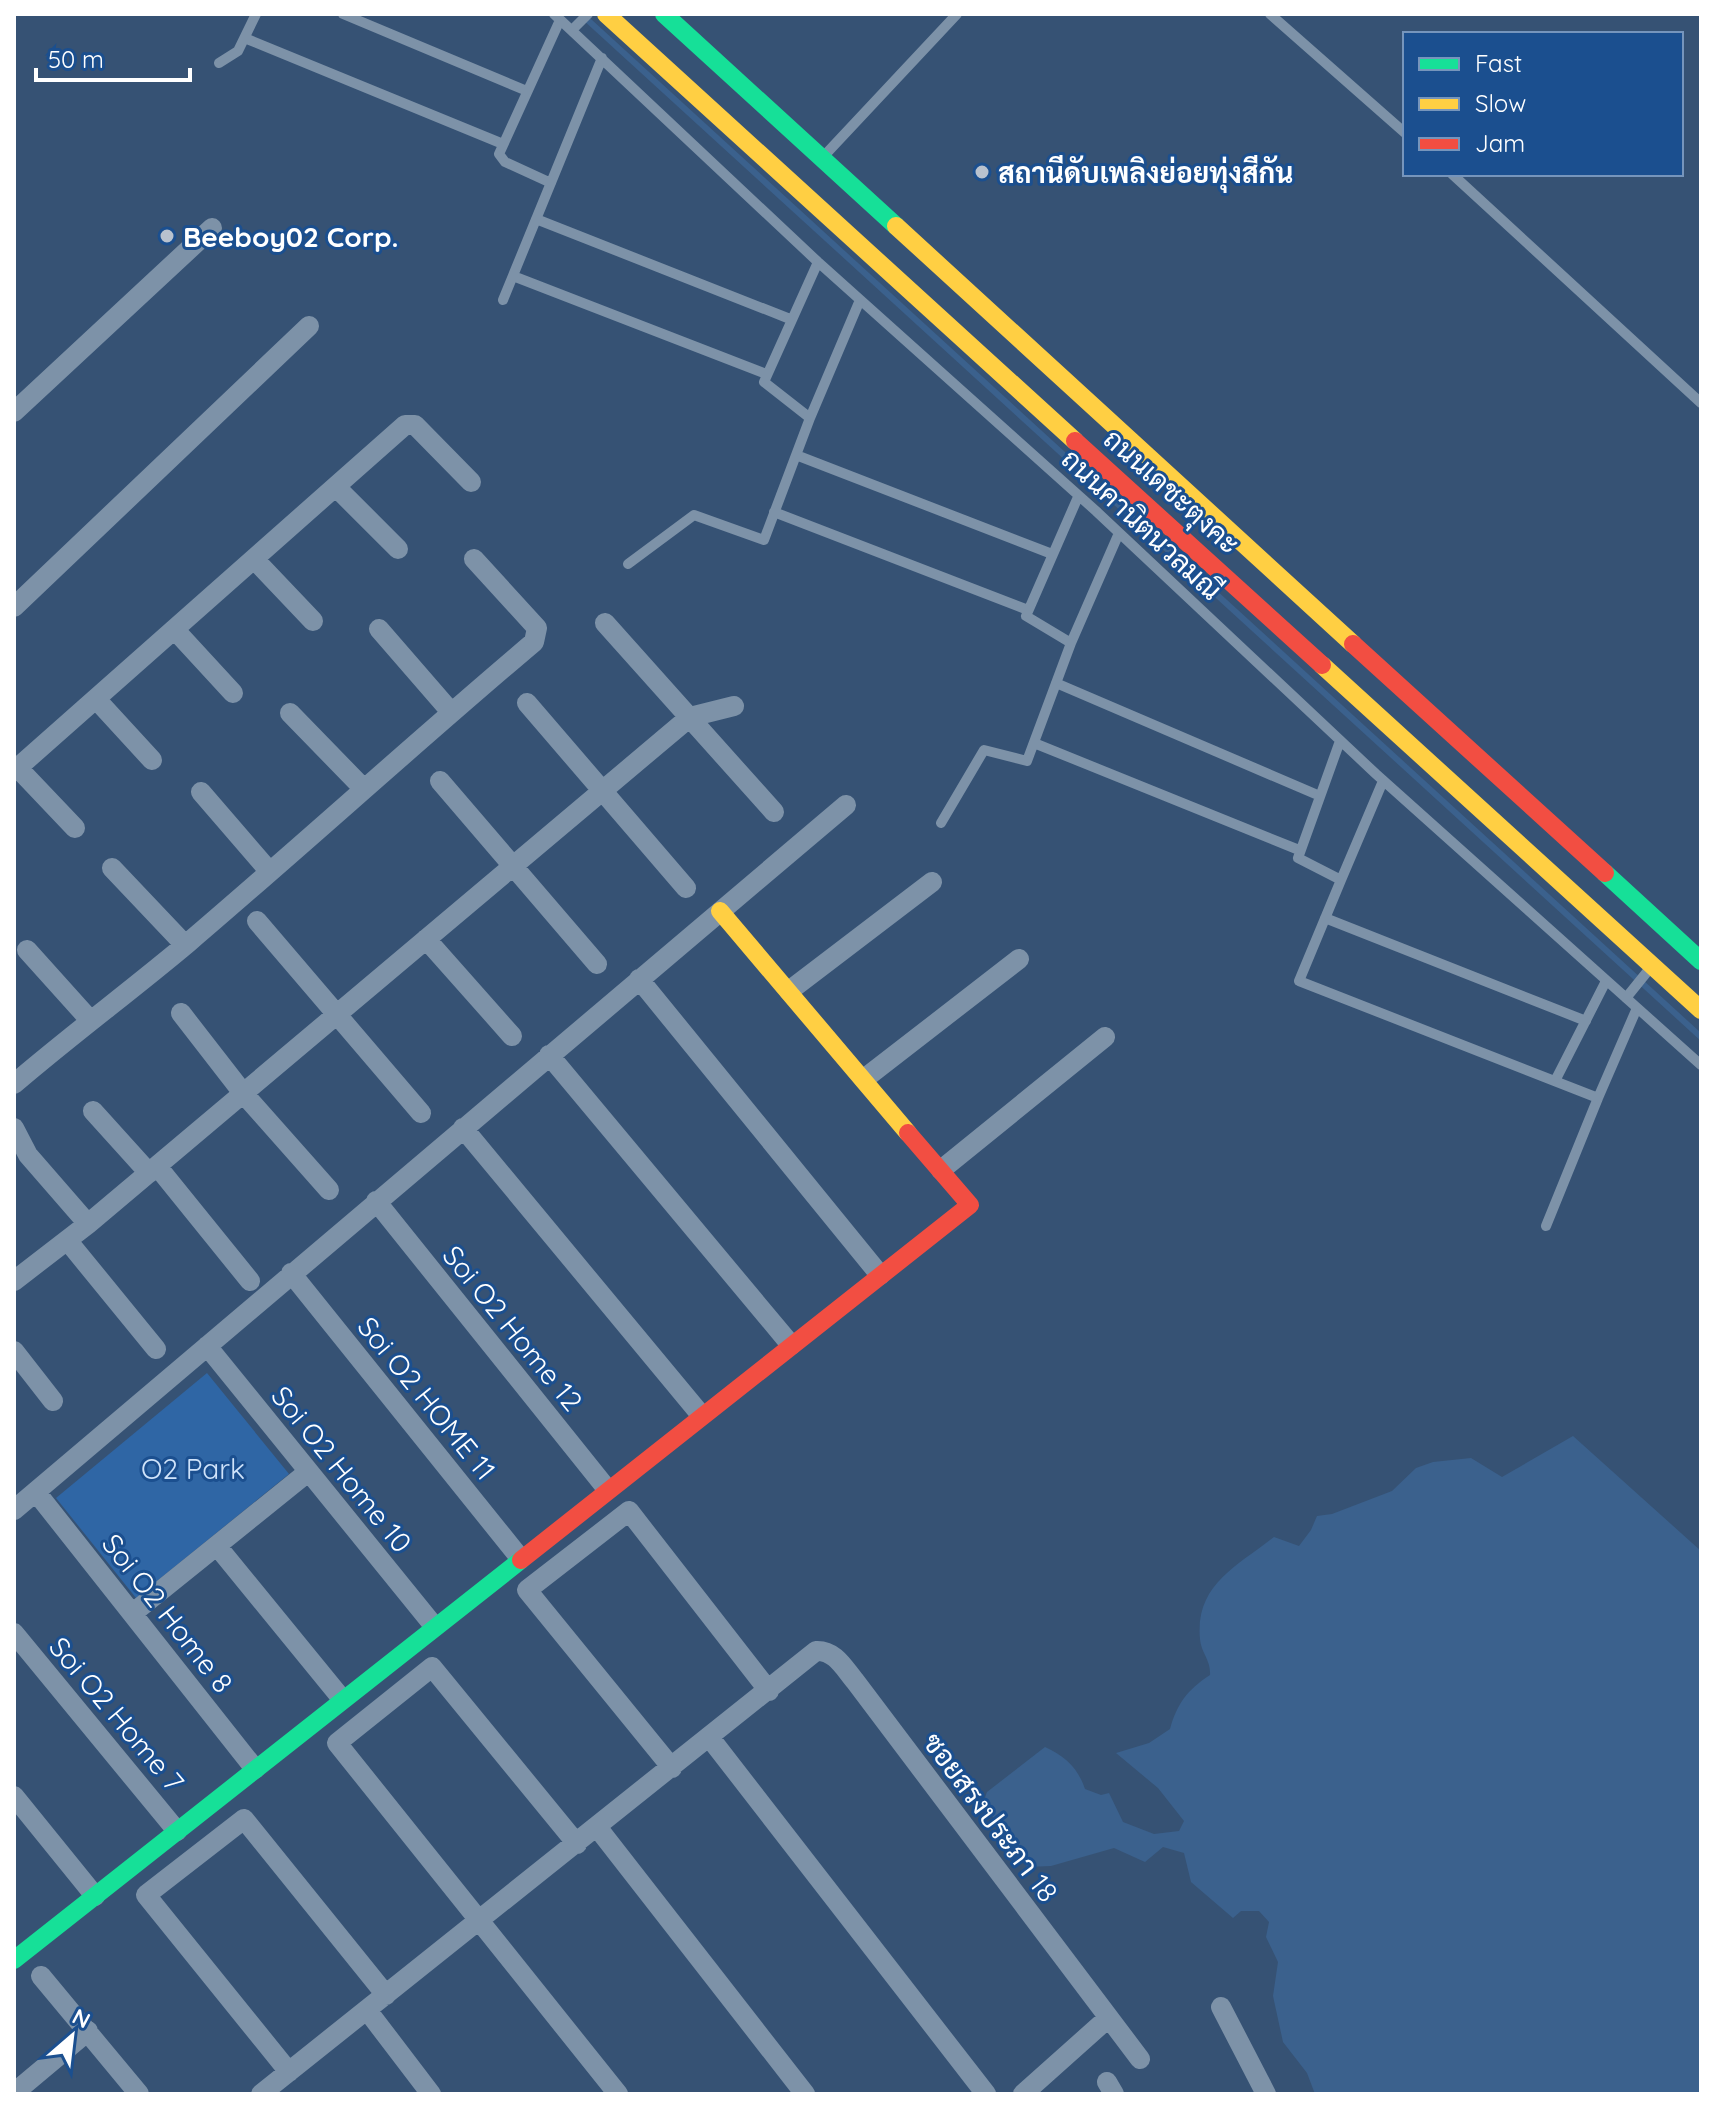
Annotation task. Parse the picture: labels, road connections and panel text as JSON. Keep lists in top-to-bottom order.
{
  "streets": {
    "street": [
      "ถนนเดชะตุงคะ",
      "Soi O2 Home 12",
      "Soi O2 HOME 11",
      "Soi O2 Home 10",
      "Soi O2 Home 8",
      "Soi O2 Home 7",
      "ซอยสรงประภา 18"
    ],
    "lane": ["ถนนคานิตนวลมณี"]
  },
  "parks": ["O2 Park"],
  "places": ["สถานีดับเพลิงย่อยทุ่งสีกัน", "Beeboy02 Corp."],
  "legend": ["Fast", "Slow", "Jam"],
  "scale_bar": "50 m",
  "north": "top right"
}
